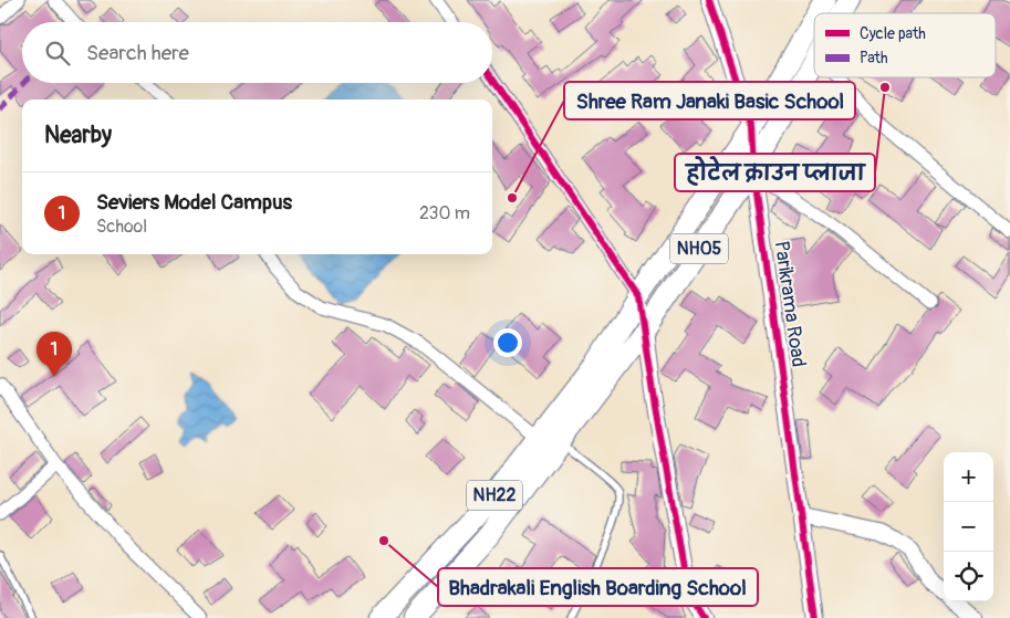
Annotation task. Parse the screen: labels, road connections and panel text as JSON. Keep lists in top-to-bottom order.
{
  "streets": {
    "highway": ["NH05", "NH22"],
    "street": ["Parikrama Road"]
  },
  "crossings": [
    ["NH05", "Parikrama Road"],
    ["NH05", "NH22"],
    ["Parikrama Road", "NH22"]
  ],
  "places": ["होटेल क्राउन प्लाजा", "Shree Ram Janaki Basic School", "Bhadrakali English Boarding School"],
  "legend": ["Cycle path", "Path"],
  "page": {
    "search": "Search here",
    "heading": "Nearby",
    "list": [
      {
        "mark": "1",
        "name": "Seviers Model Campus",
        "note": "School",
        "value": "230 m"
      }
    ],
    "pins": "1",
    "map_buttons": ["+", "−"]
  }
}
